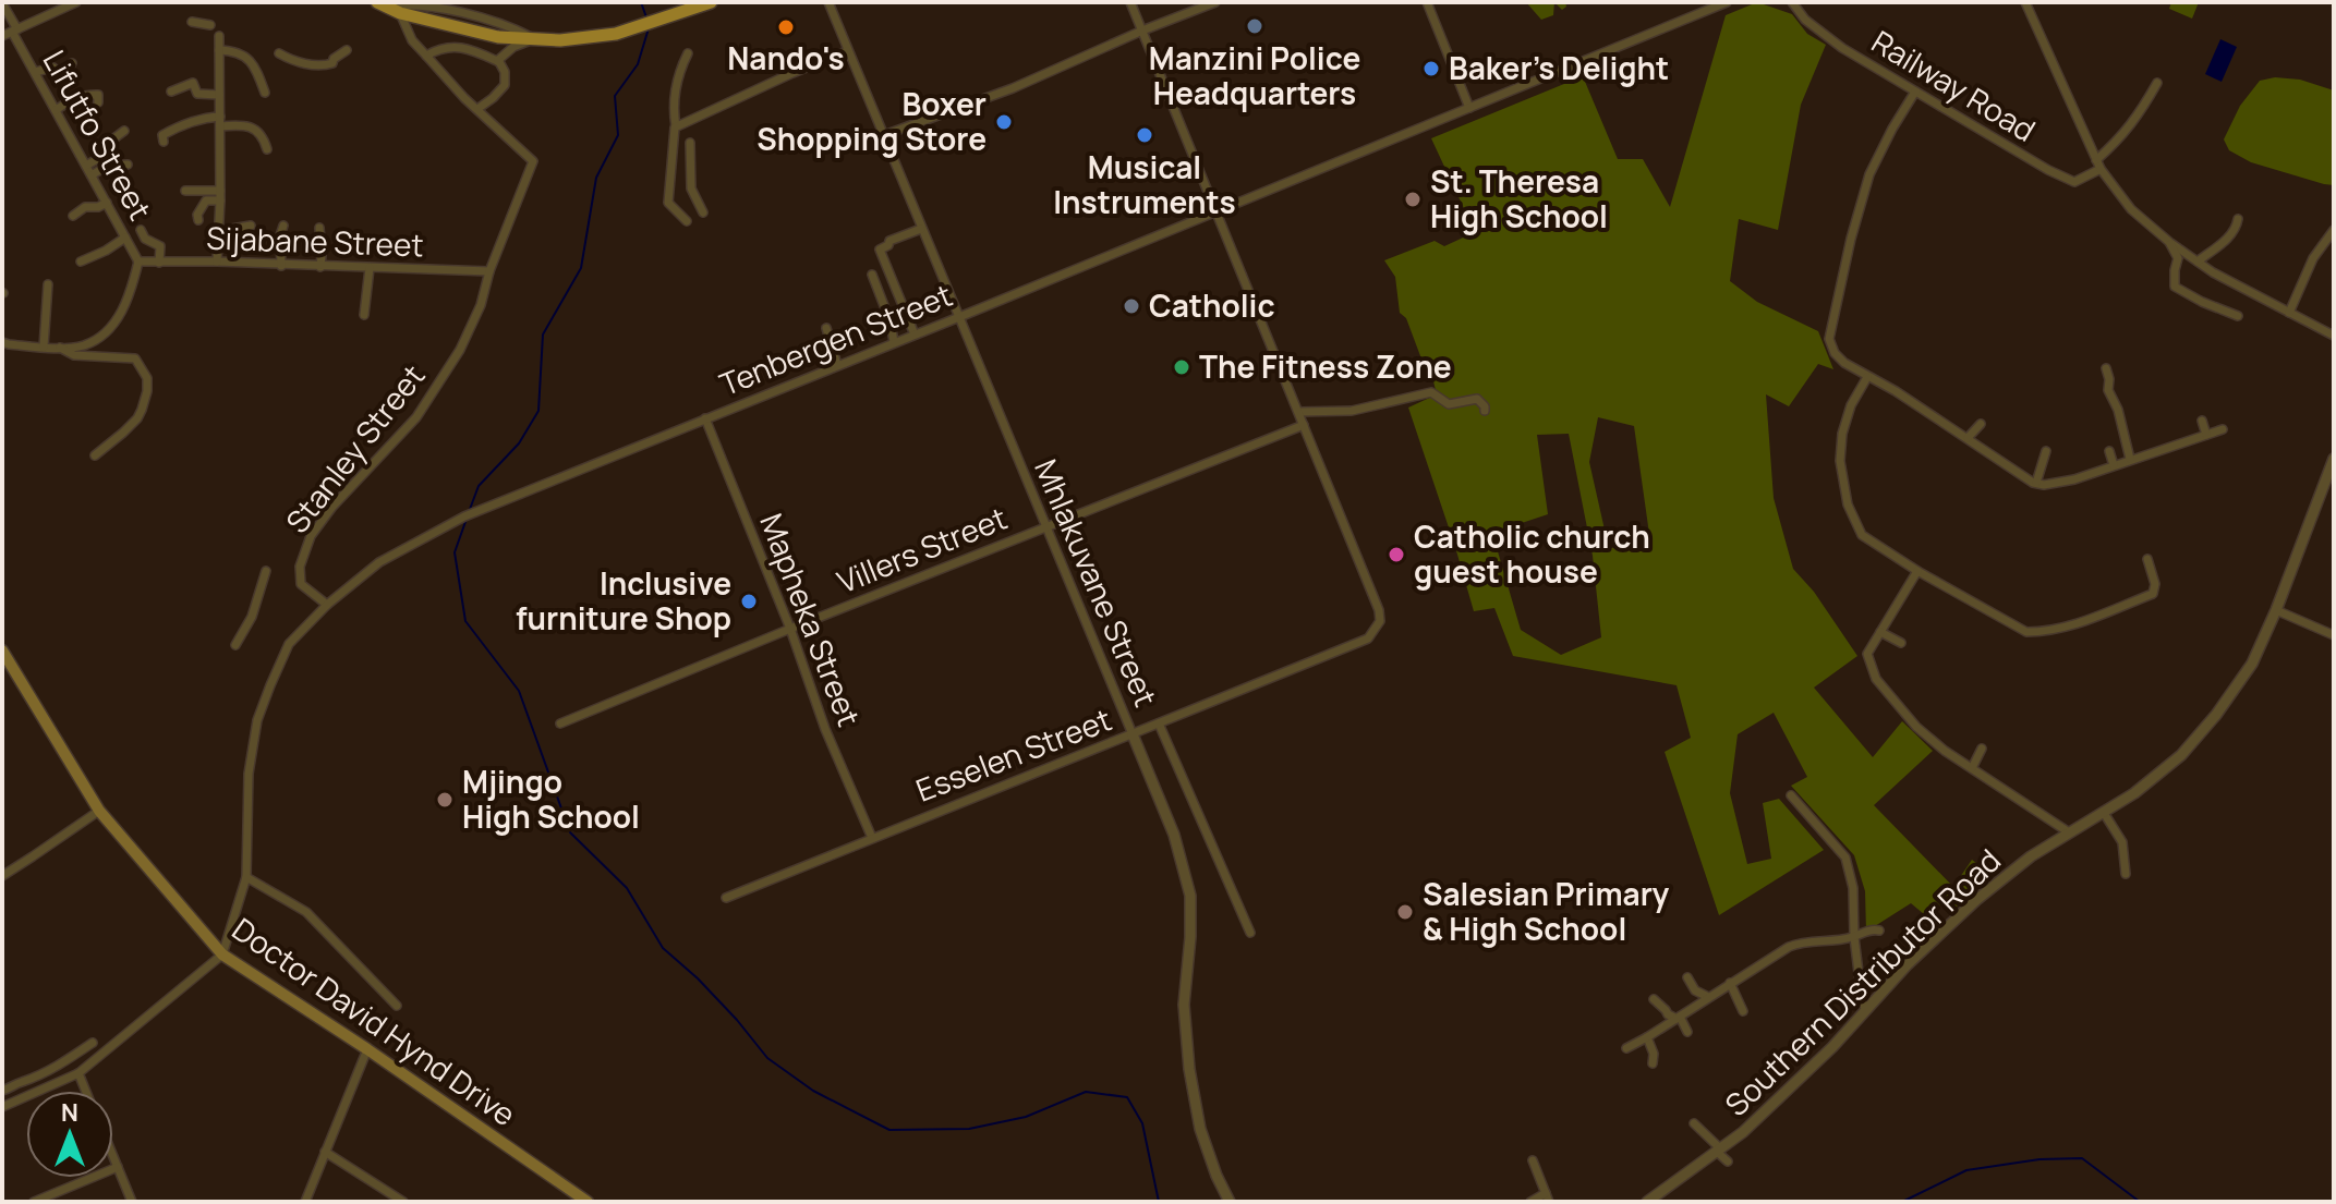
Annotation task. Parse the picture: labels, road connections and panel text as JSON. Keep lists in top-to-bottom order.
{
  "streets": {
    "main road": ["Doctor David Hynd Drive"],
    "street": [
      "Railway Road",
      "Lifutfo Street",
      "Sijabane Street",
      "Tenbergen Street",
      "Stanley Street",
      "Villers Street",
      "Mhlakuvane Street",
      "Mapheka Street",
      "Esselen Street",
      "Southern Distributor Road"
    ]
  },
  "crossings": [
    ["Lifutfo Street", "Sijabane Street"],
    ["Sijabane Street", "Stanley Street"],
    ["Tenbergen Street", "Stanley Street"],
    ["Tenbergen Street", "Mhlakuvane Street"],
    ["Tenbergen Street", "Mapheka Street"],
    ["Tenbergen Street", "Doctor David Hynd Drive"],
    ["Villers Street", "Mhlakuvane Street"],
    ["Villers Street", "Mapheka Street"],
    ["Villers Street", "Esselen Street"],
    ["Mhlakuvane Street", "Esselen Street"],
    ["Mapheka Street", "Esselen Street"]
  ],
  "places": [
    "Manzini Police Headquarters",
    "Nando's",
    "Baker's Delight",
    "Boxer Shopping Store",
    "Musical Instruments",
    "St. Theresa High School",
    "Catholic",
    "The Fitness Zone",
    "Catholic church guest house",
    "Inclusive furniture Shop",
    "Mjingo High School",
    "Salesian Primary & High School"
  ],
  "north": "top"
}
